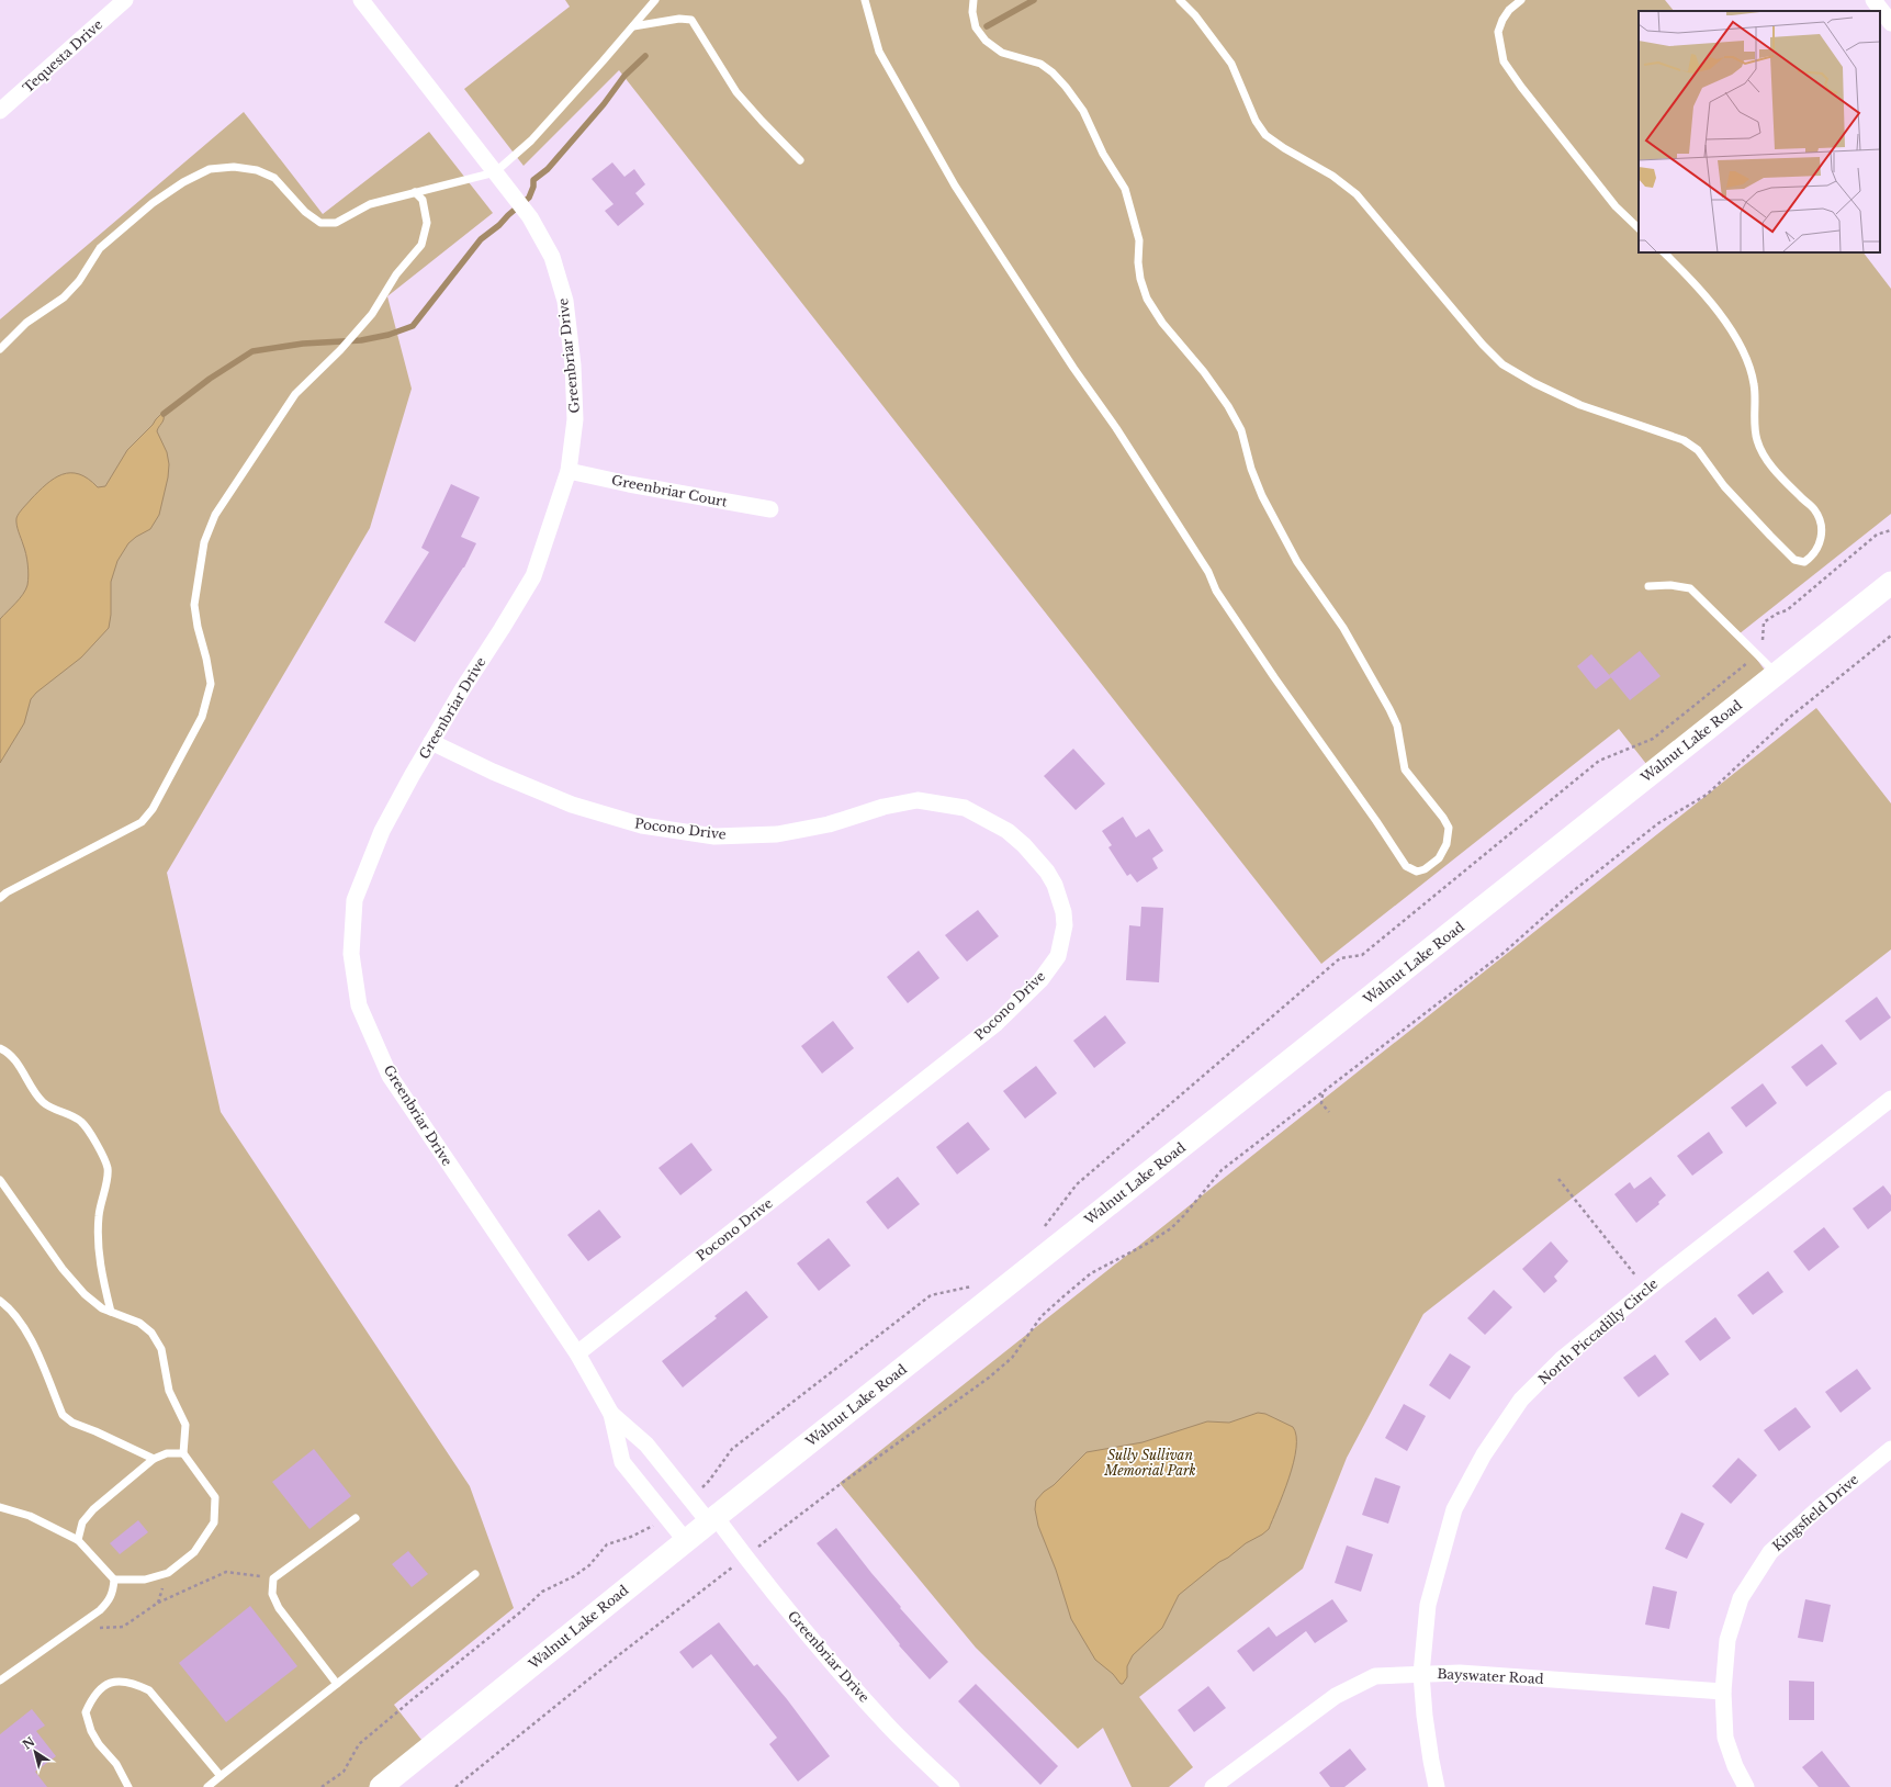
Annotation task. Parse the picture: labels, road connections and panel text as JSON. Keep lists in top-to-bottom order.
{
  "streets": {
    "street": [
      "Tequesta Drive",
      "Greenbriar Drive",
      "Greenbriar Court",
      "Walnut Lake Road",
      "Pocono Drive",
      "North Piccadilly Circle",
      "Kingsfield Drive",
      "Bayswater Road"
    ]
  },
  "crossings": [
    ["Greenbriar Drive", "Greenbriar Court"],
    ["Greenbriar Drive", "Walnut Lake Road"],
    ["Greenbriar Drive", "Pocono Drive"],
    ["North Piccadilly Circle", "Bayswater Road"],
    ["Kingsfield Drive", "Bayswater Road"]
  ],
  "parks": ["Sully Sullivan Memorial Park"],
  "north": "top left"
}
